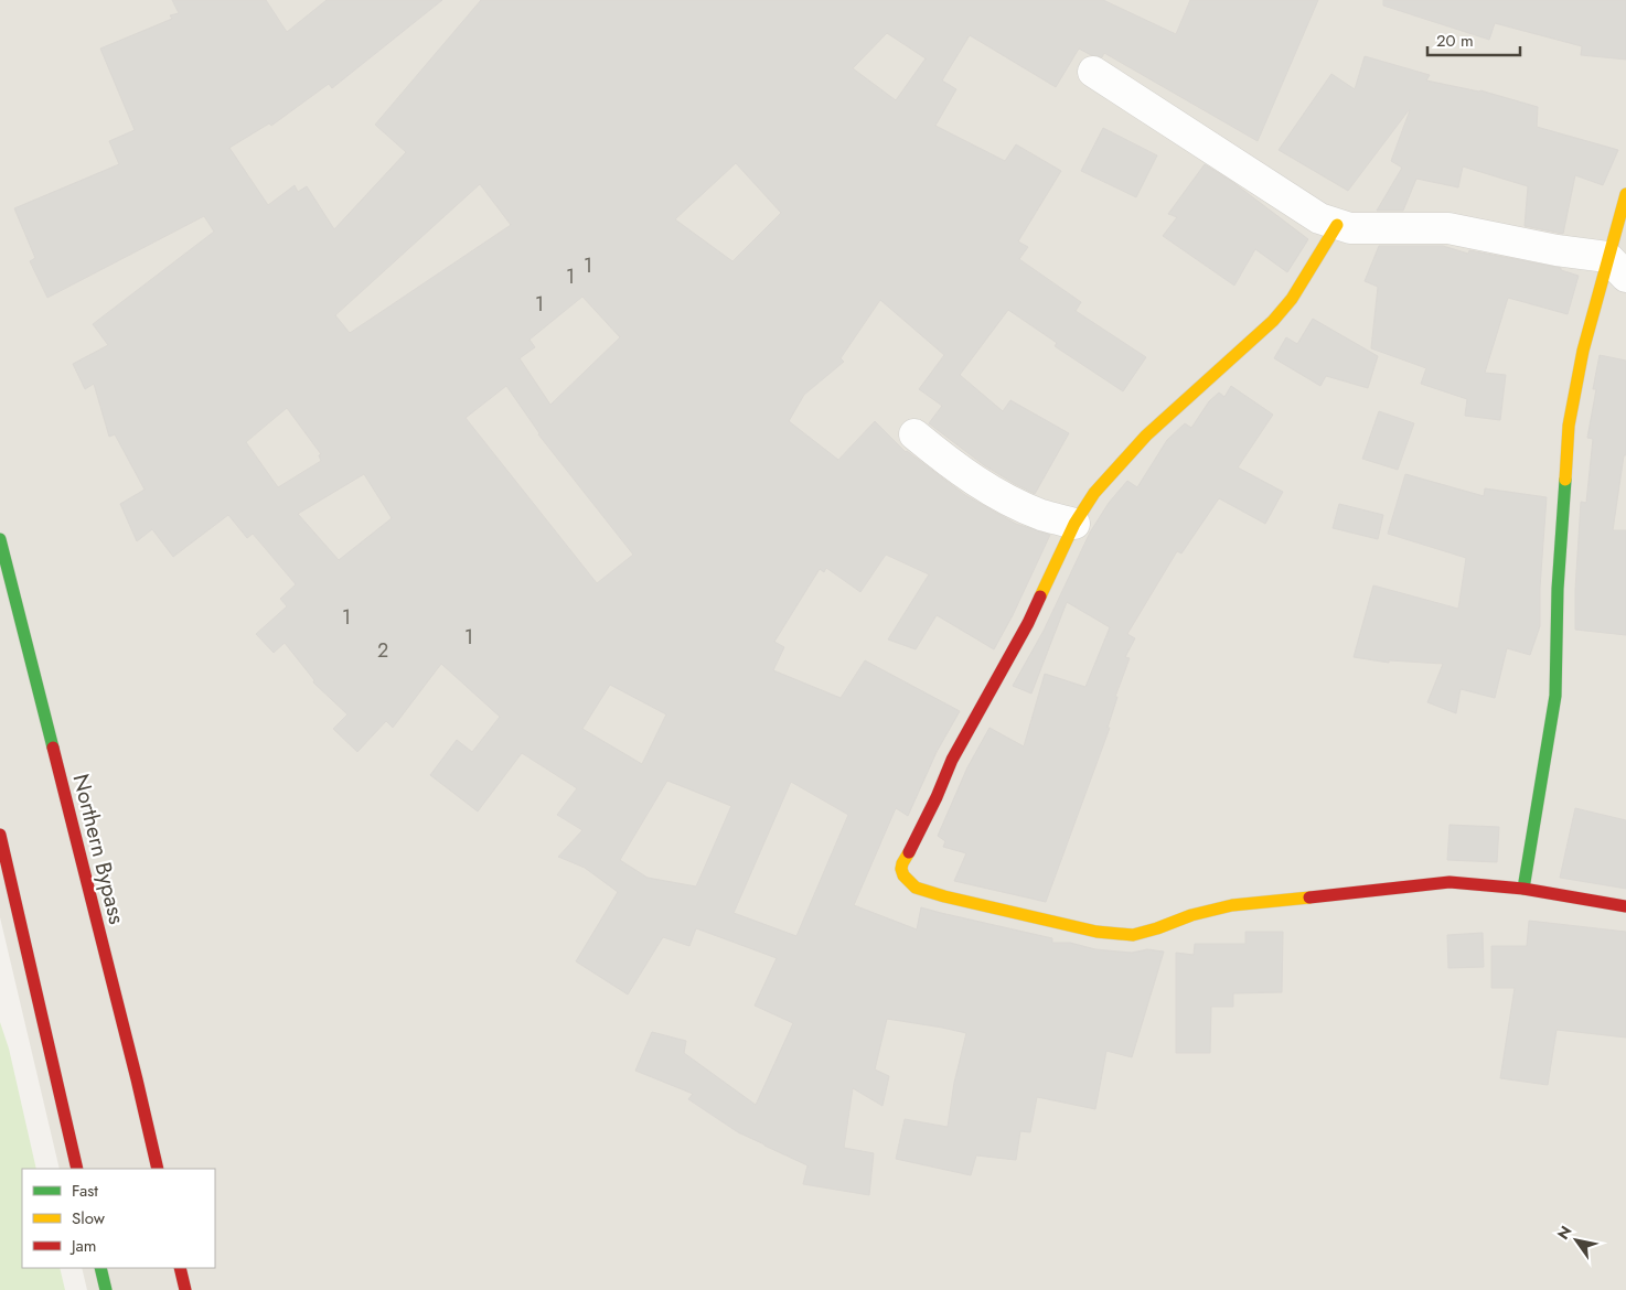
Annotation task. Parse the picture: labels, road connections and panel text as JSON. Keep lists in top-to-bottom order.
{
  "streets": {
    "main road": ["Northern Bypass"]
  },
  "house_numbers": [
    "1",
    "1",
    "1",
    "1",
    "1",
    "2"
  ],
  "legend": ["Fast", "Slow", "Jam"],
  "scale_bar": "20 m",
  "north": "top left"
}
